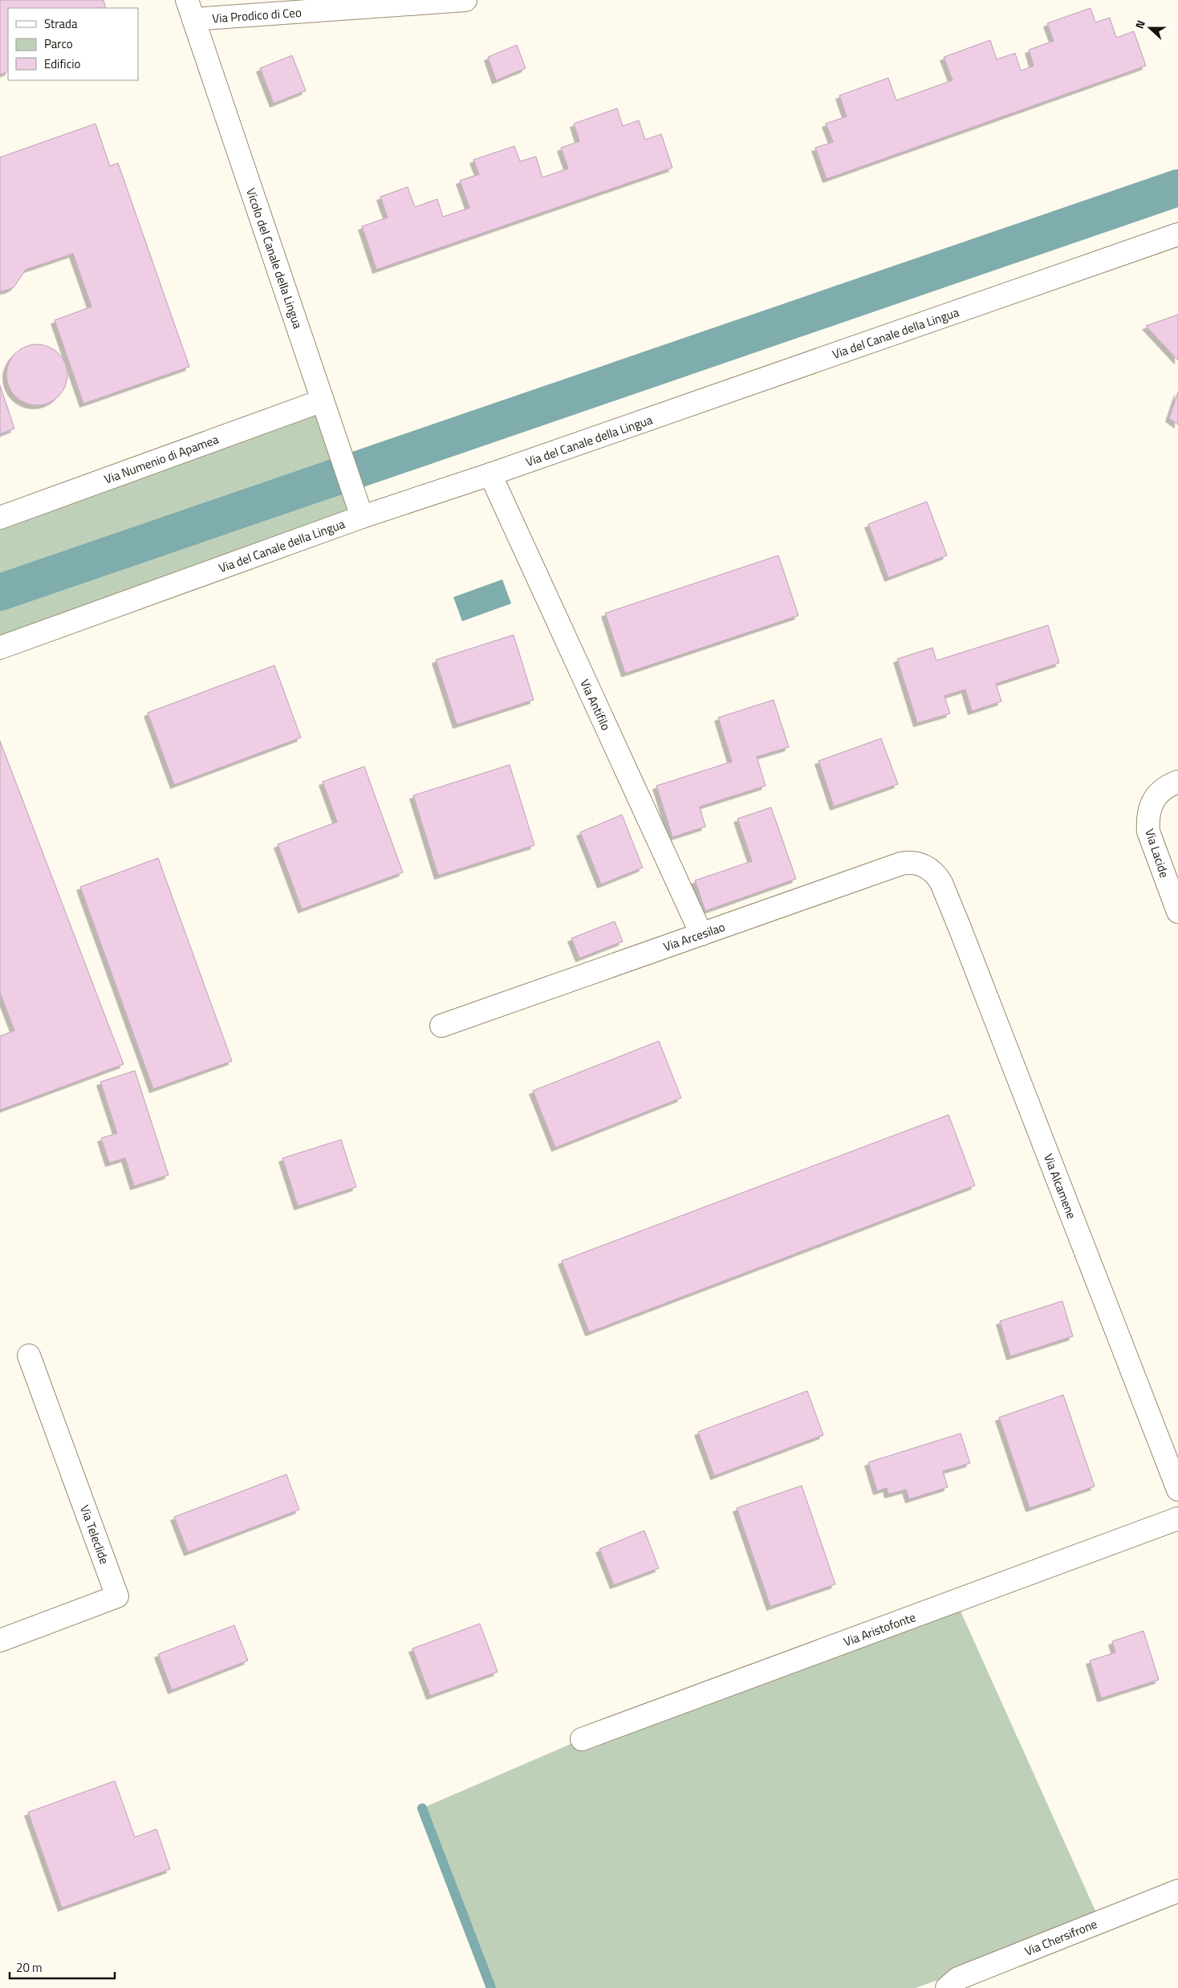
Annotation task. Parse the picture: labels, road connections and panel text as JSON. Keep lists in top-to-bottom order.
{
  "streets": {
    "street": [
      "Via Prodico di Ceo",
      "Vicolo del Canale della Lingua",
      "Via del Canale della Lingua",
      "Via Numenio di Apamea",
      "Via Antifilo",
      "Via Lacide",
      "Via Arcesilao",
      "Via Alcamene",
      "Via Teleclide",
      "Via Aristofonte",
      "Via Chersifrone"
    ]
  },
  "crossings": [
    ["Via Prodico di Ceo", "Vicolo del Canale della Lingua"],
    ["Vicolo del Canale della Lingua", "Via del Canale della Lingua"],
    ["Vicolo del Canale della Lingua", "Via Numenio di Apamea"],
    ["Via del Canale della Lingua", "Via Antifilo"],
    ["Via Antifilo", "Via Arcesilao"],
    ["Via Arcesilao", "Via Alcamene"]
  ],
  "legend": ["Strada", "Parco", "Edificio"],
  "scale_bar": "20 m",
  "north": "left"
}
